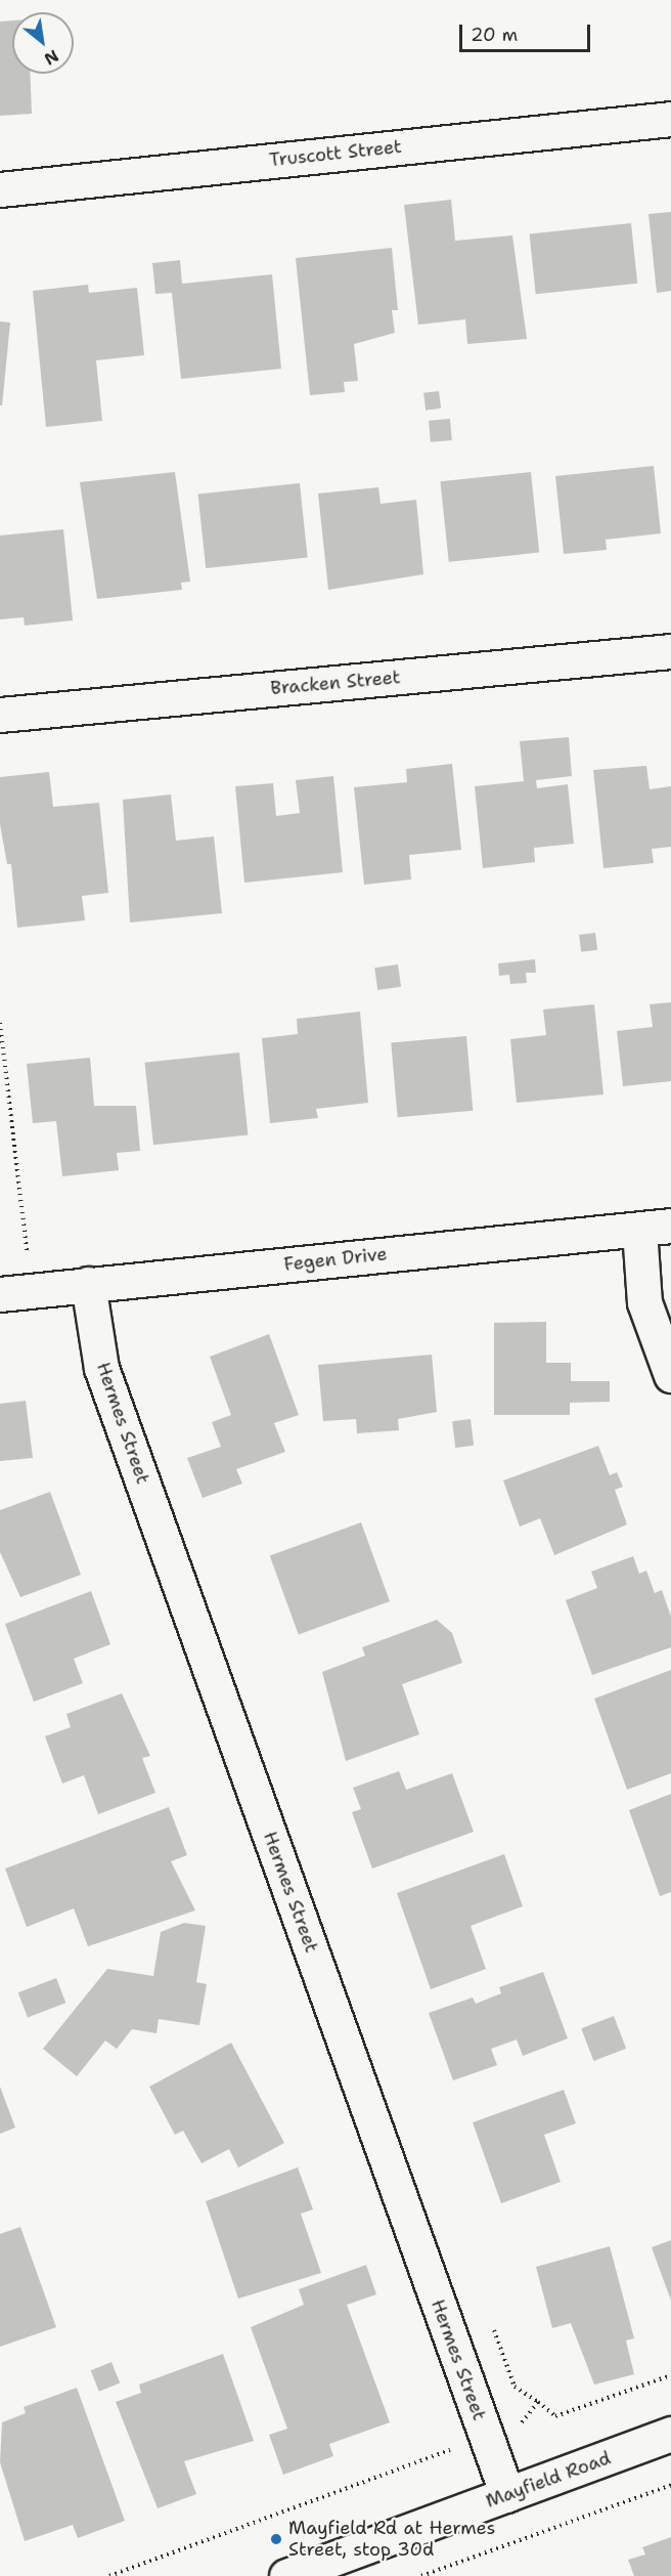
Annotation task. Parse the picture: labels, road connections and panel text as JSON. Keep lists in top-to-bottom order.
{
  "streets": {
    "street": [
      "Truscott Street",
      "Bracken Street",
      "Fegen Drive",
      "Hermes Street",
      "Mayfield Road"
    ]
  },
  "crossings": [
    ["Fegen Drive", "Hermes Street"],
    ["Hermes Street", "Mayfield Road"]
  ],
  "places": ["Mayfield Rd at Hermes Street, stop 30d"],
  "scale_bar": "20 m",
  "north": "bottom right"
}
